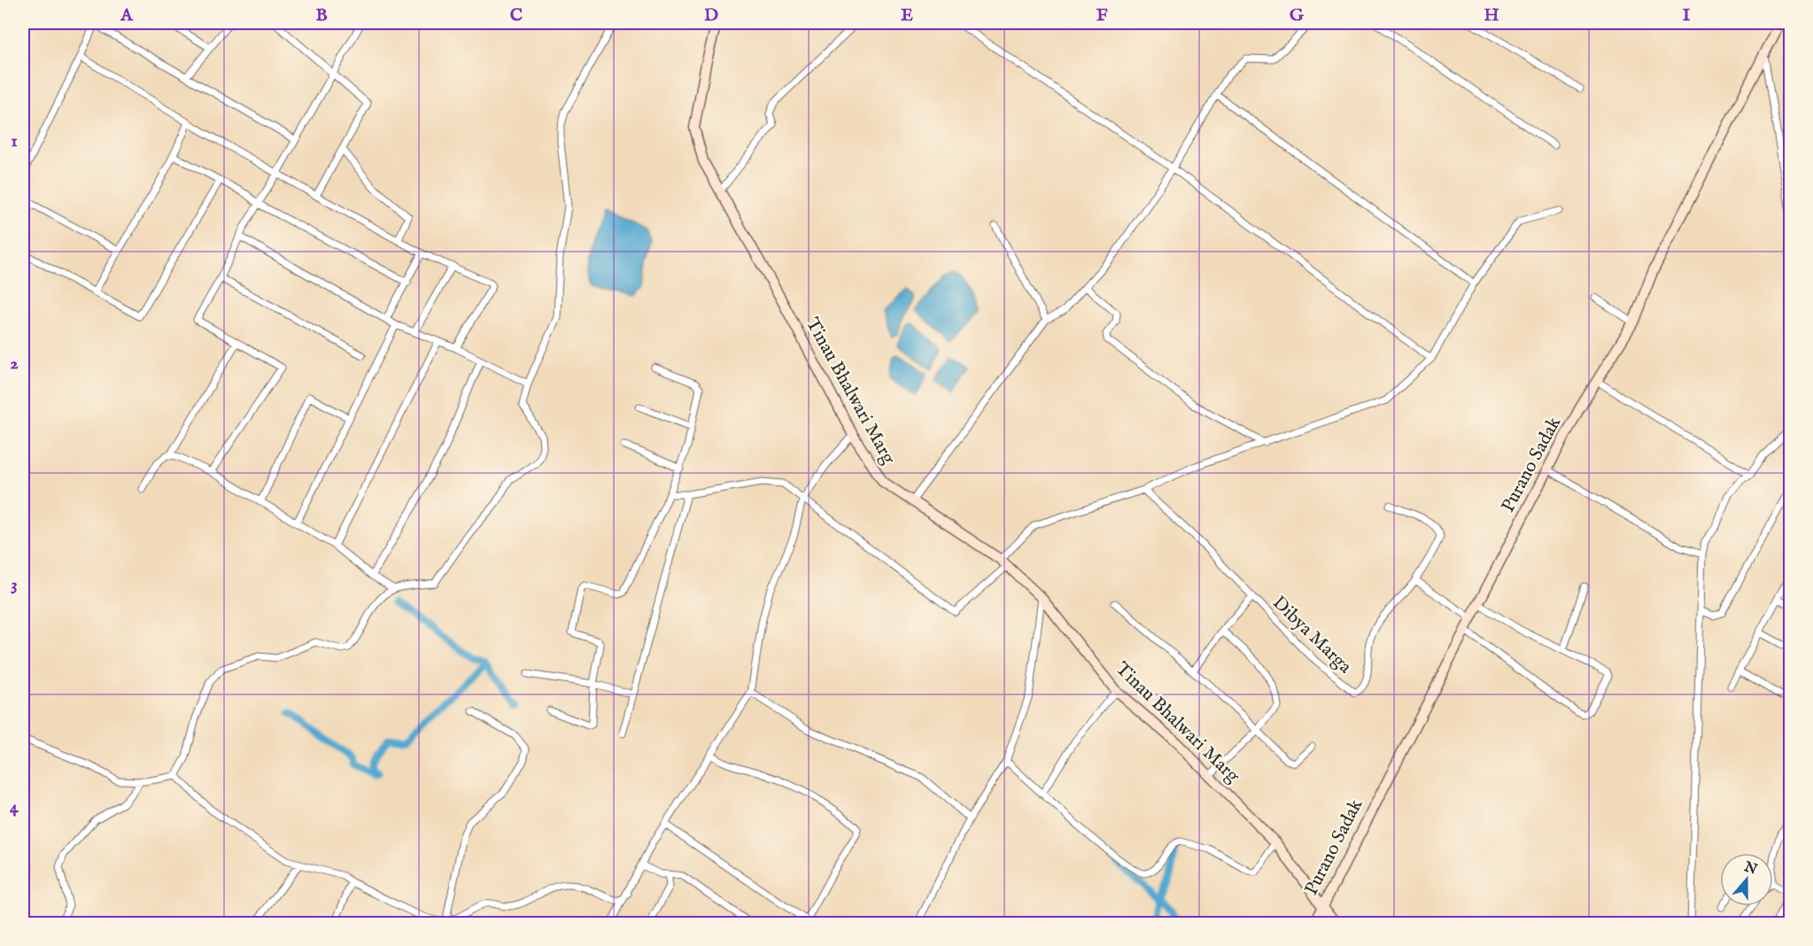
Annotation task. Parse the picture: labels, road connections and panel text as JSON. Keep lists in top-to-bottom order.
{
  "streets": {
    "street": ["Tinau Bhalwari Marg", "Purano Sadak", "Dibya Marga"]
  },
  "crossings": [
    ["Tinau Bhalwari Marg", "Purano Sadak"]
  ],
  "north": "top",
  "grid": {
    "columns": [
      "A",
      "B",
      "C",
      "D",
      "E",
      "F",
      "G",
      "H",
      "I"
    ],
    "rows": [
      "1",
      "2",
      "3",
      "4"
    ]
  }
}
